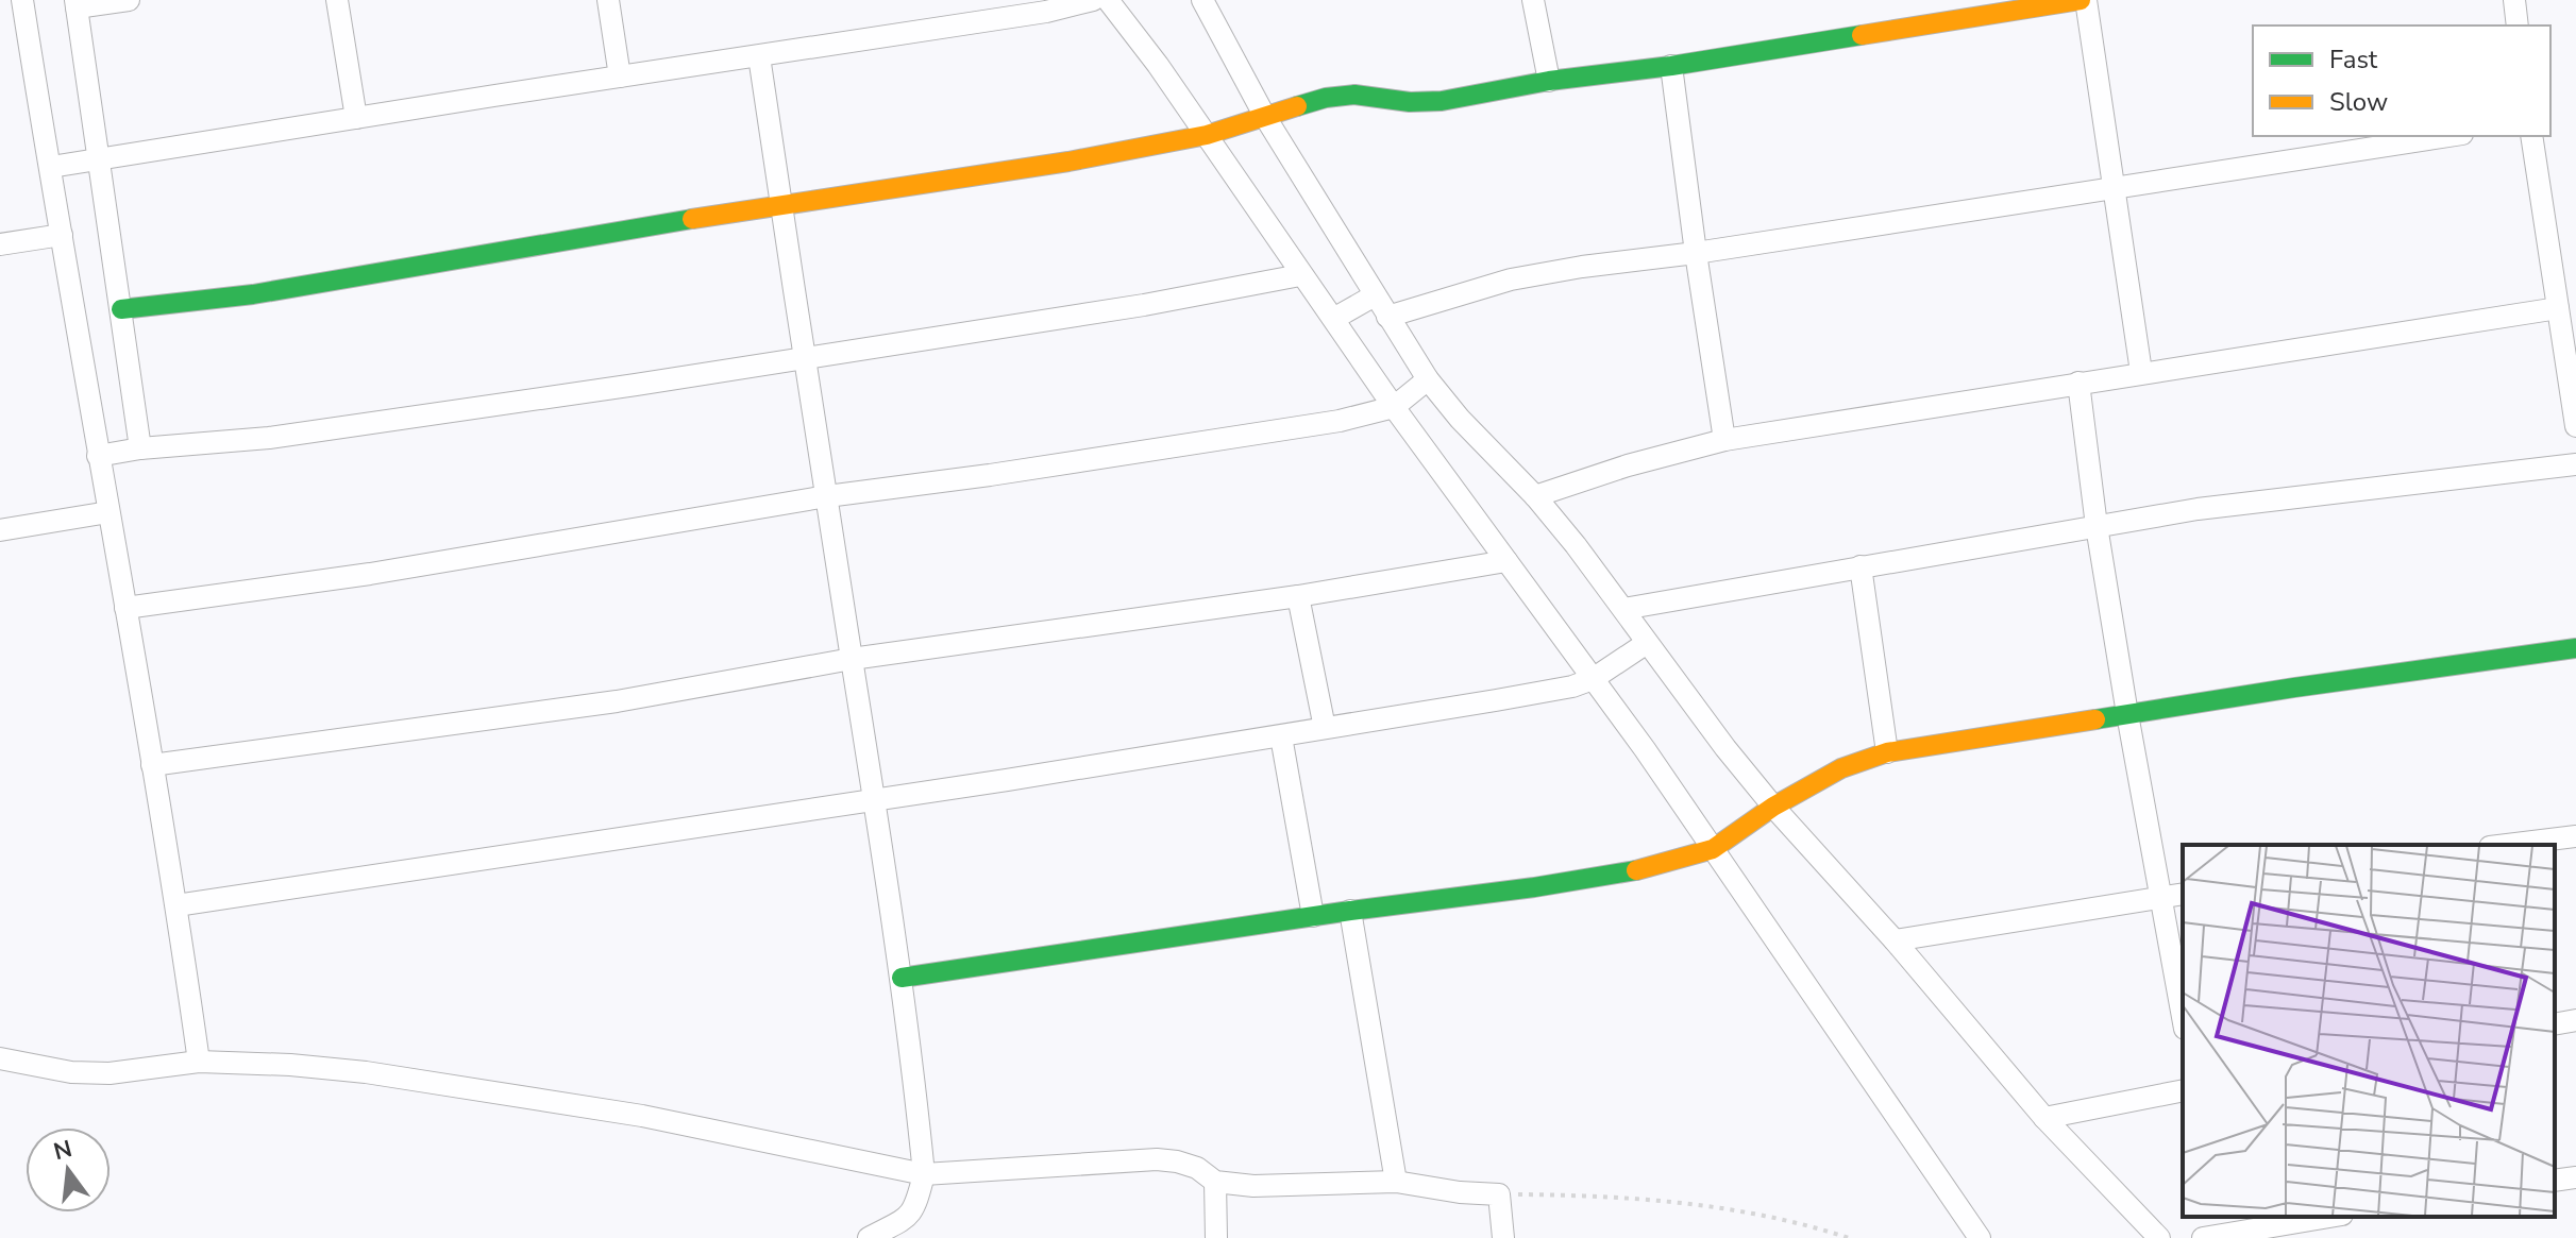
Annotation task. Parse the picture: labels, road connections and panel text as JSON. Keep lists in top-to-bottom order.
{
  "legend": ["Fast", "Slow"],
  "north": "top"
}
